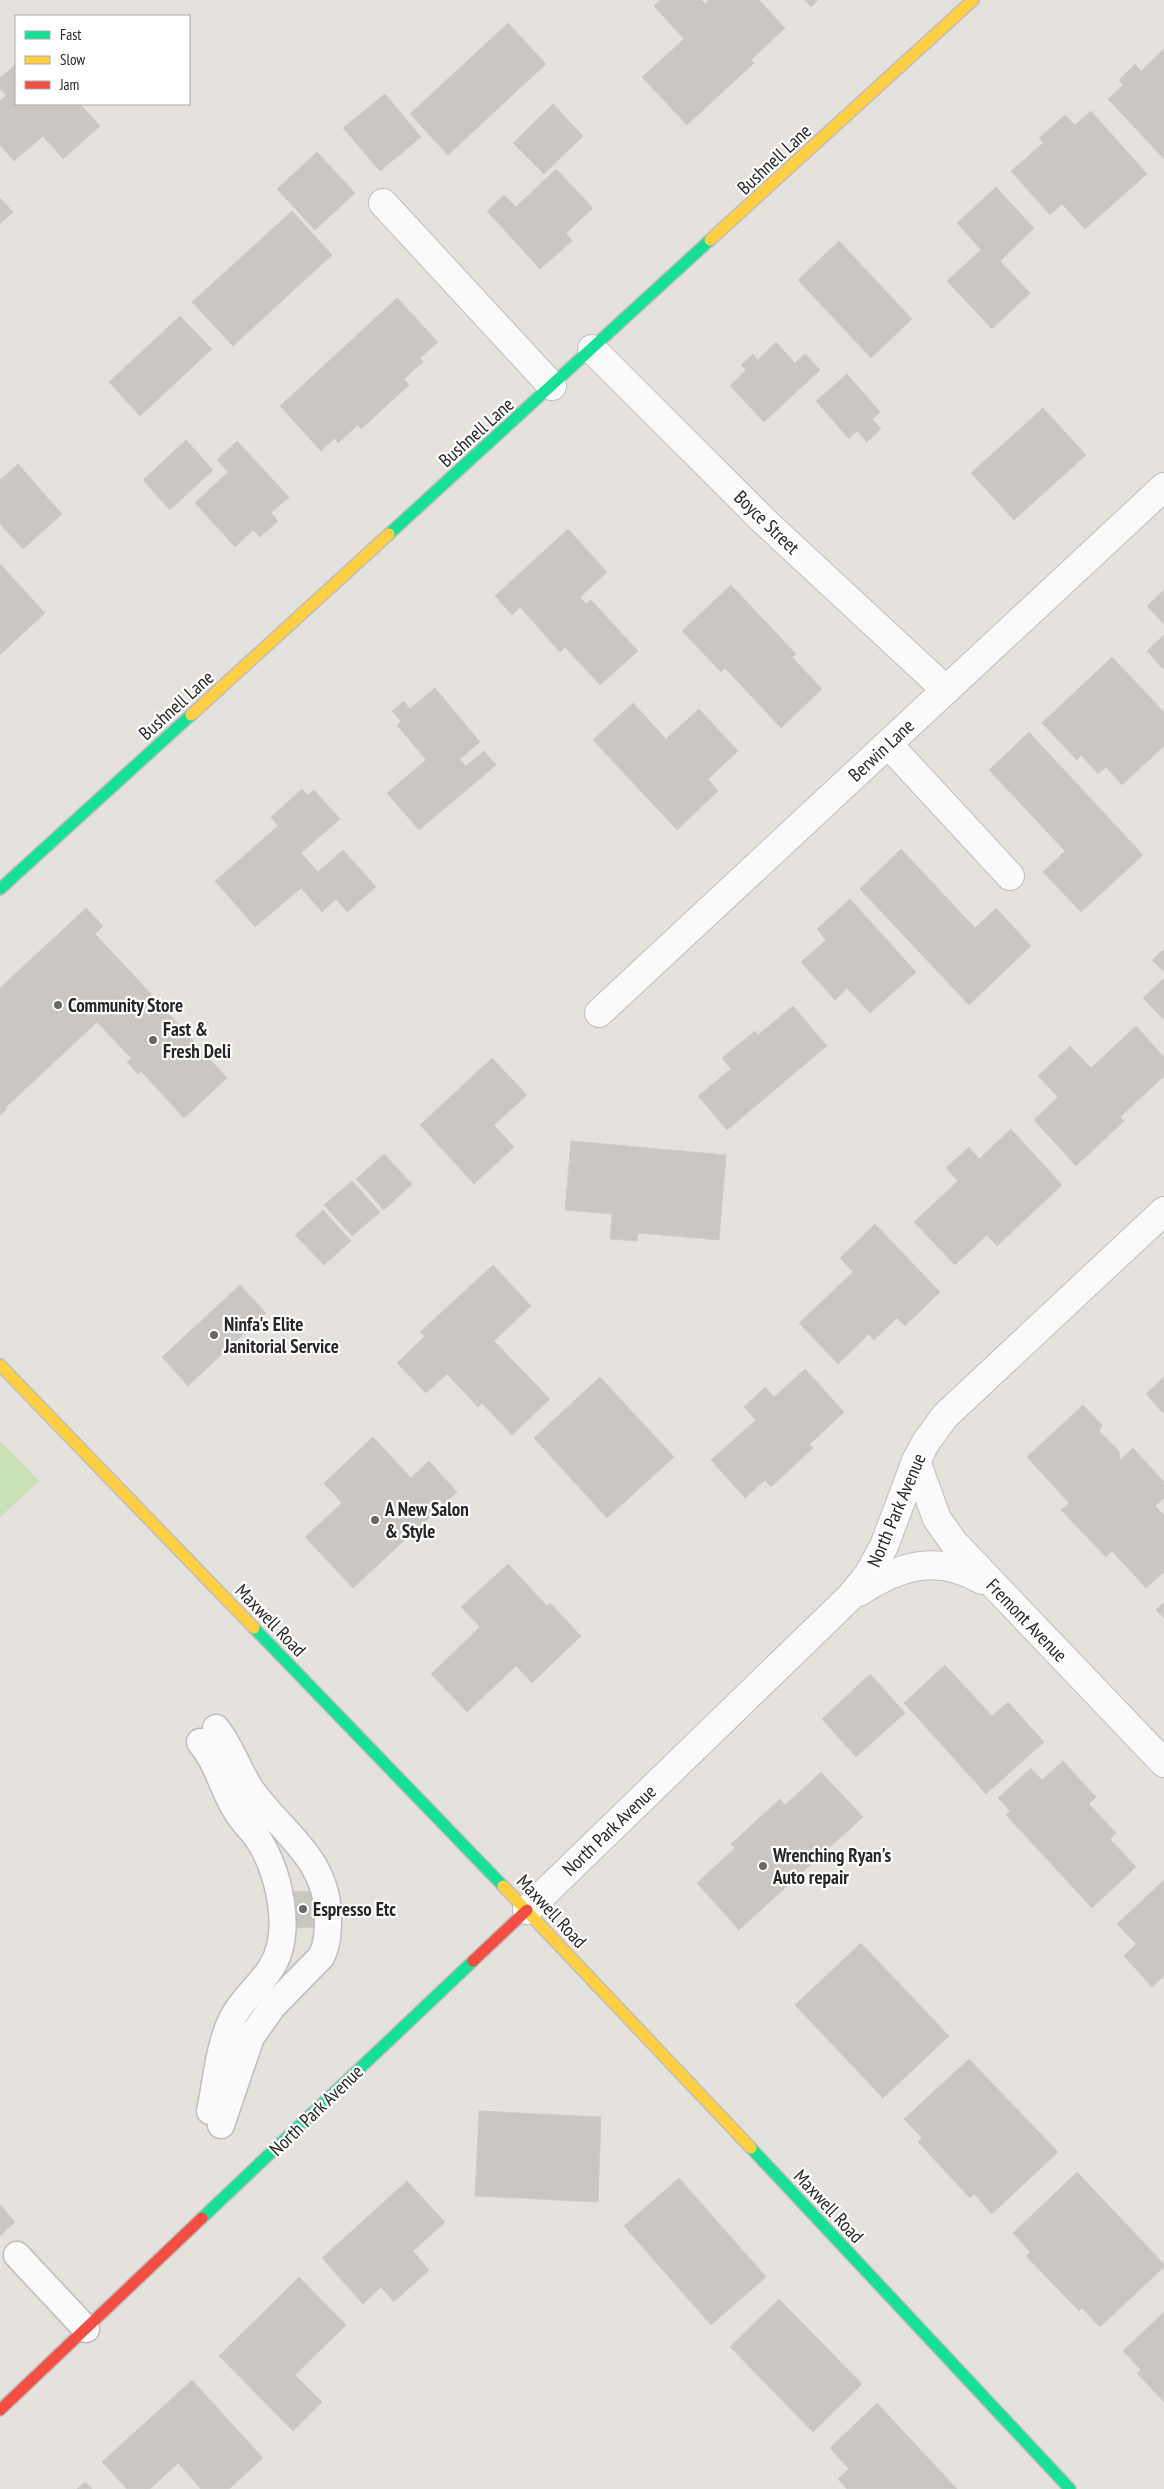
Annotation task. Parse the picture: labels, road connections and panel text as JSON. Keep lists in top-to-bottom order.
{
  "streets": {
    "street": [
      "Bushnell Lane",
      "Boyce Street",
      "Berwin Lane",
      "North Park Avenue",
      "Maxwell Road",
      "Fremont Avenue"
    ]
  },
  "crossings": [
    ["Bushnell Lane", "Boyce Street"],
    ["Boyce Street", "Berwin Lane"],
    ["North Park Avenue", "Maxwell Road"],
    ["North Park Avenue", "Fremont Avenue"]
  ],
  "places": [
    "Community Store",
    "Fast & Fresh Deli",
    "Ninfa's Elite Janitorial Service",
    "A New Salon & Style",
    "Wrenching Ryan's Auto repair",
    "Espresso Etc"
  ],
  "legend": ["Fast", "Slow", "Jam"]
}
